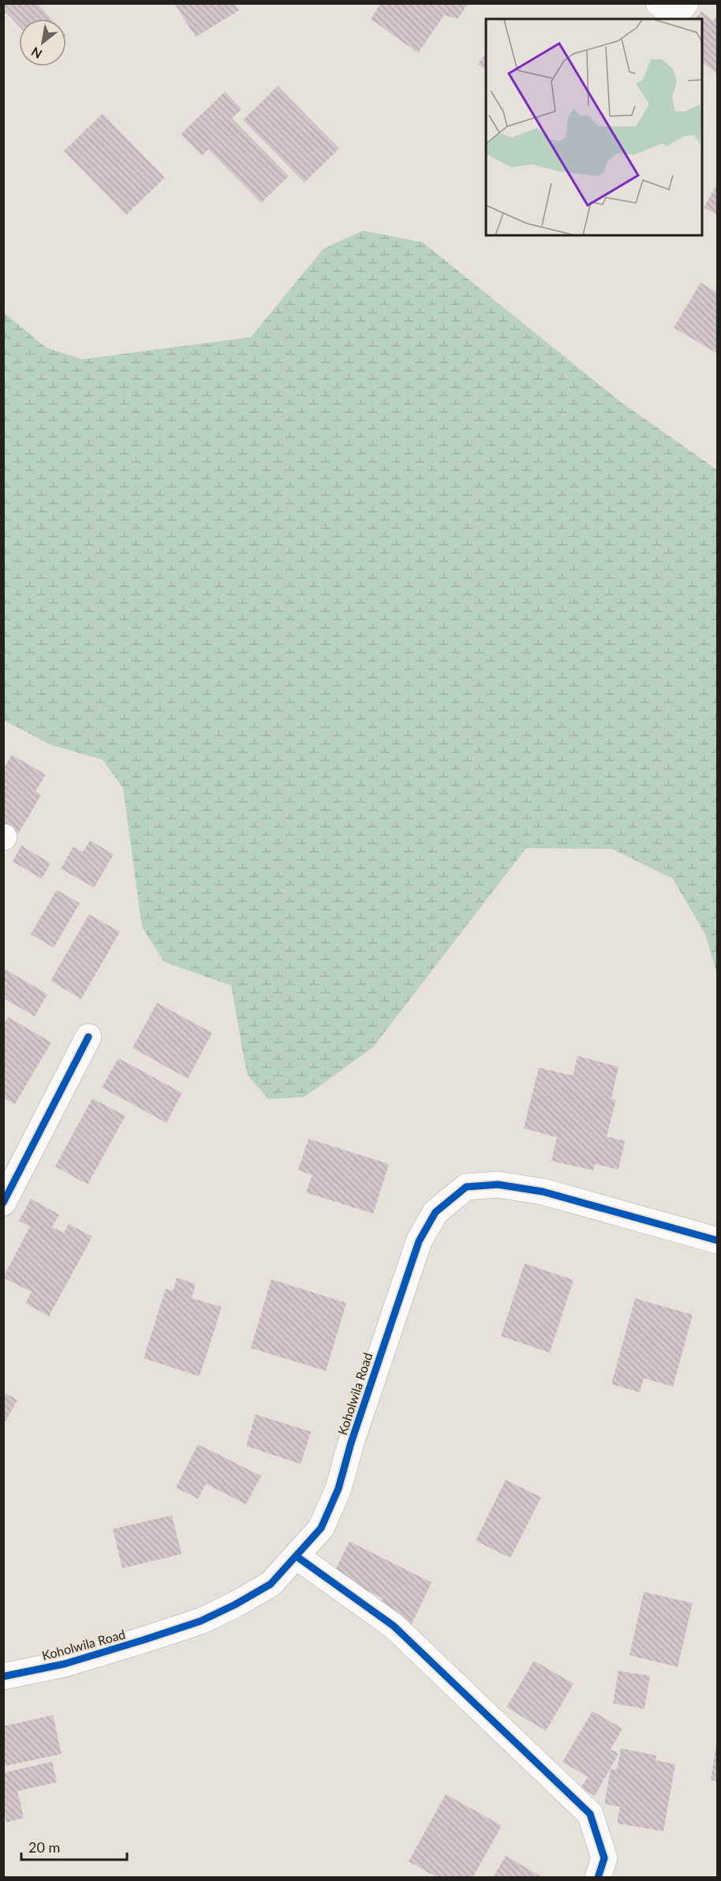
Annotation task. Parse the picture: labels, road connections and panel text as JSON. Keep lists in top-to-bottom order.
{
  "streets": {
    "street": ["Koholwila Road"]
  },
  "scale_bar": "20 m",
  "north": "bottom left"
}
